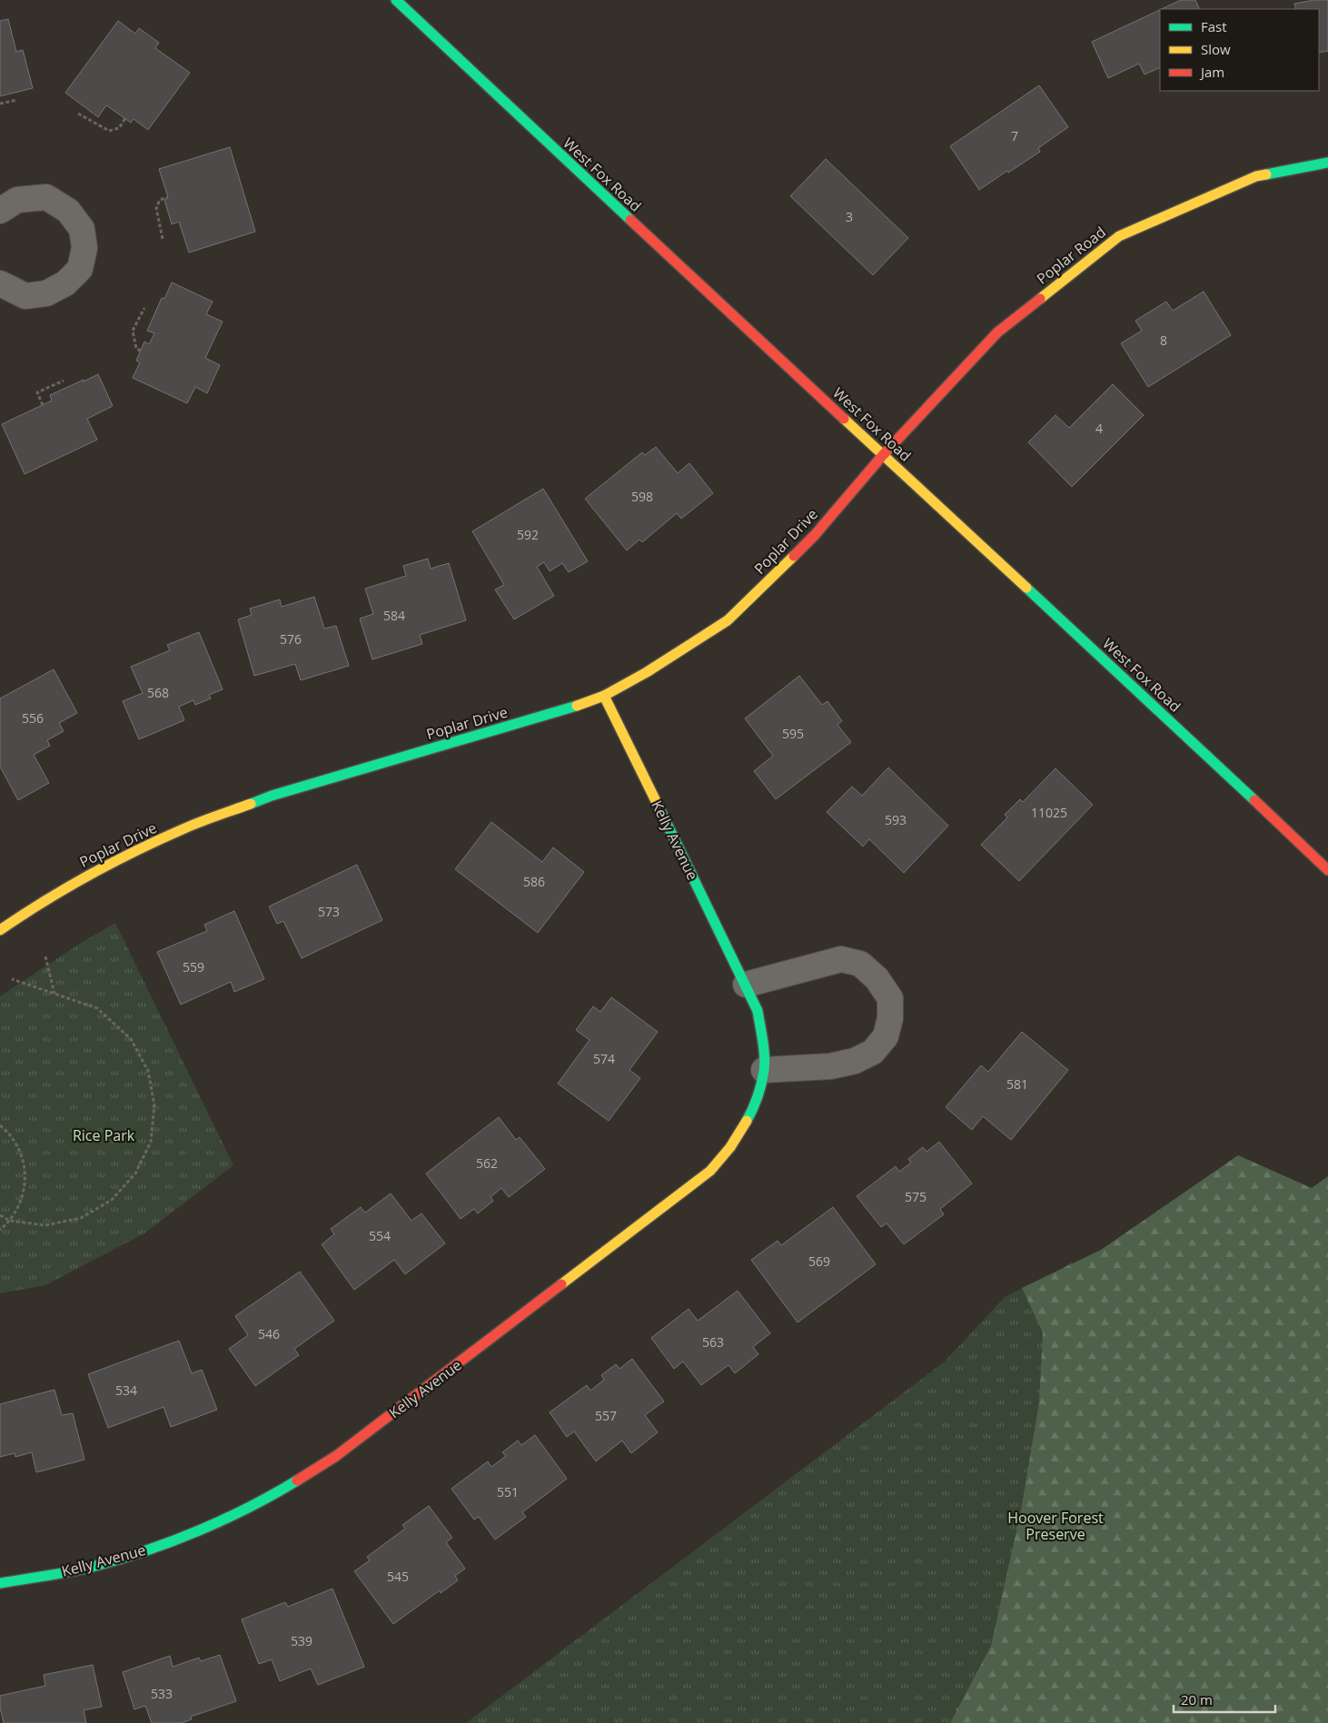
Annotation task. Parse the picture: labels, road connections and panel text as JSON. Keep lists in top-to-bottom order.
{
  "streets": {
    "street": [
      "West Fox Road",
      "Poplar Road",
      "Poplar Drive",
      "Kelly Avenue"
    ]
  },
  "crossings": [
    ["West Fox Road", "Poplar Road"],
    ["West Fox Road", "Poplar Drive"],
    ["Poplar Road", "Poplar Drive"],
    ["Poplar Drive", "Kelly Avenue"]
  ],
  "parks": ["Rice Park", "Hoover Forest Preserve"],
  "house_numbers": [
    "7",
    "3",
    "8",
    "4",
    "598",
    "592",
    "584",
    "576",
    "568",
    "556",
    "595",
    "11025",
    "593",
    "586",
    "573",
    "559",
    "574",
    "581",
    "562",
    "575",
    "554",
    "569",
    "546",
    "563",
    "534",
    "557",
    "551",
    "545",
    "539",
    "533"
  ],
  "legend": ["Fast", "Slow", "Jam"],
  "scale_bar": "20 m"
}
